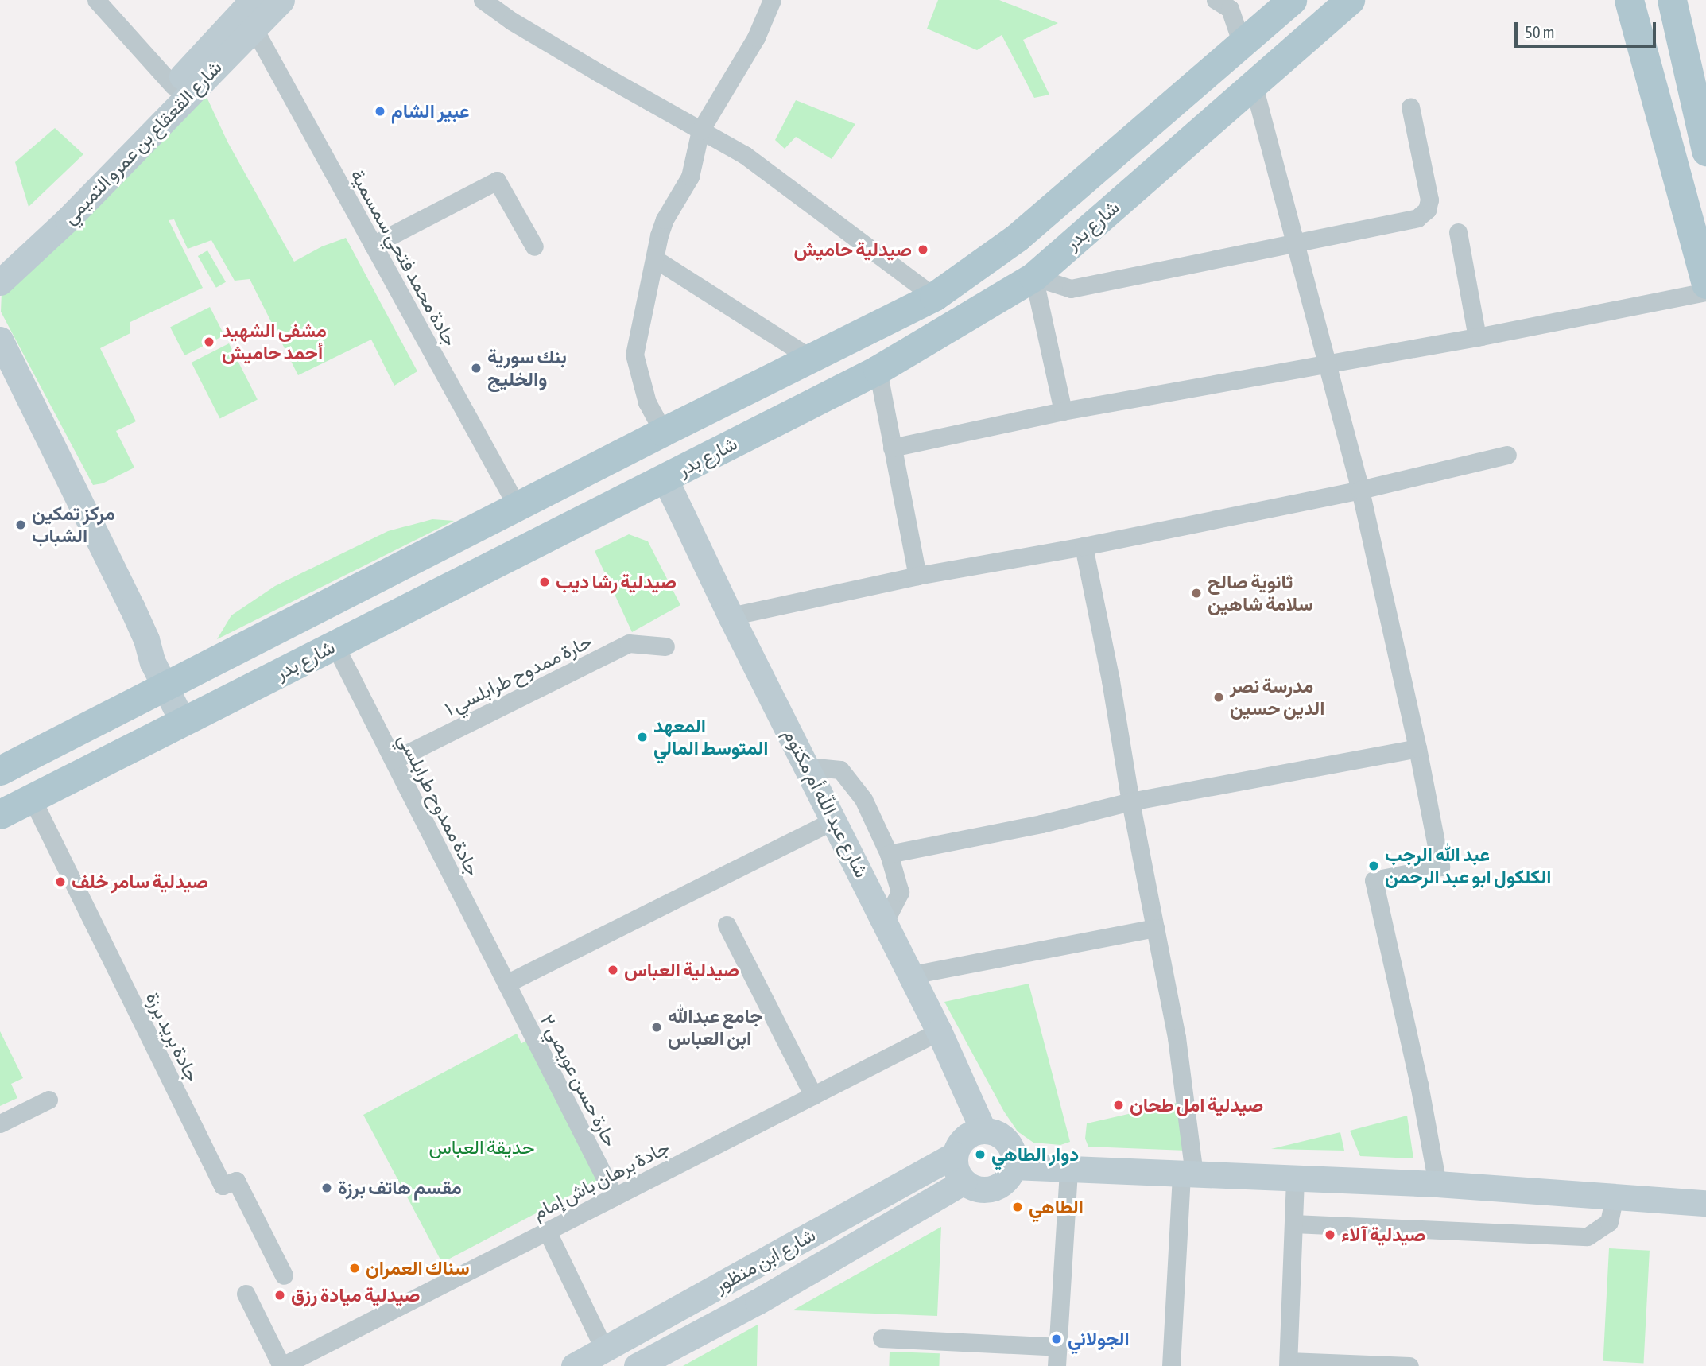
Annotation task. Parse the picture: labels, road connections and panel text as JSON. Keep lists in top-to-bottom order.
{
  "streets": {
    "main road": [
      "شارع القعقاع بن عمرو التميمي",
      "شارع بدر",
      "شارع عبد اللّه أم مكتوم",
      "شارع ابن منظور"
    ],
    "street": [
      "جادة محمد فتحي سمسمية",
      "حارة ممدوح طرابلسي ١",
      "جادة ممدوح طرابلسي",
      "جادة بريد برزة",
      "حارة حسن عويصي ٢",
      "جادة برهان باش إمام"
    ]
  },
  "crossings": [
    ["شارع القعقاع بن عمرو التميمي", "جادة محمد فتحي سمسمية"],
    ["شارع بدر", "جادة محمد فتحي سمسمية"],
    ["شارع بدر", "شارع عبد اللّه أم مكتوم"],
    ["شارع بدر", "جادة ممدوح طرابلسي"],
    ["شارع بدر", "جادة بريد برزة"],
    ["حارة ممدوح طرابلسي ١", "جادة ممدوح طرابلسي"],
    ["شارع عبد اللّه أم مكتوم", "جادة برهان باش إمام"],
    ["شارع عبد اللّه أم مكتوم", "شارع ابن منظور"],
    ["جادة ممدوح طرابلسي", "حارة حسن عويصي ٢"],
    ["حارة حسن عويصي ٢", "جادة برهان باش إمام"]
  ],
  "parks": ["حديقة العباس"],
  "places": [
    "عبير الشام",
    "صيدلية حاميش",
    "مشفى الشهيد أحمد حاميش",
    "بنك سورية والخليج",
    "مركز تمكين الشباب",
    "صيدلية رشا ديب",
    "ثانوية صالح سلامة شاهين",
    "مدرسة نصر الدين حسين",
    "المعهد المتوسط المالي",
    "عبد الله الرجب الكلكول ابو عبد الرحمن",
    "صيدلية سامر خلف",
    "صيدلية العباس",
    "جامع عبدالله ابن العباس",
    "صيدلية امل طحان",
    "دوار الطاهي",
    "مقسم هاتف برزة",
    "الطاهي",
    "صيدلية آلاء",
    "سناك العمران",
    "صيدلية ميادة رزق",
    "الجولاني"
  ],
  "scale_bar": "50 m"
}
